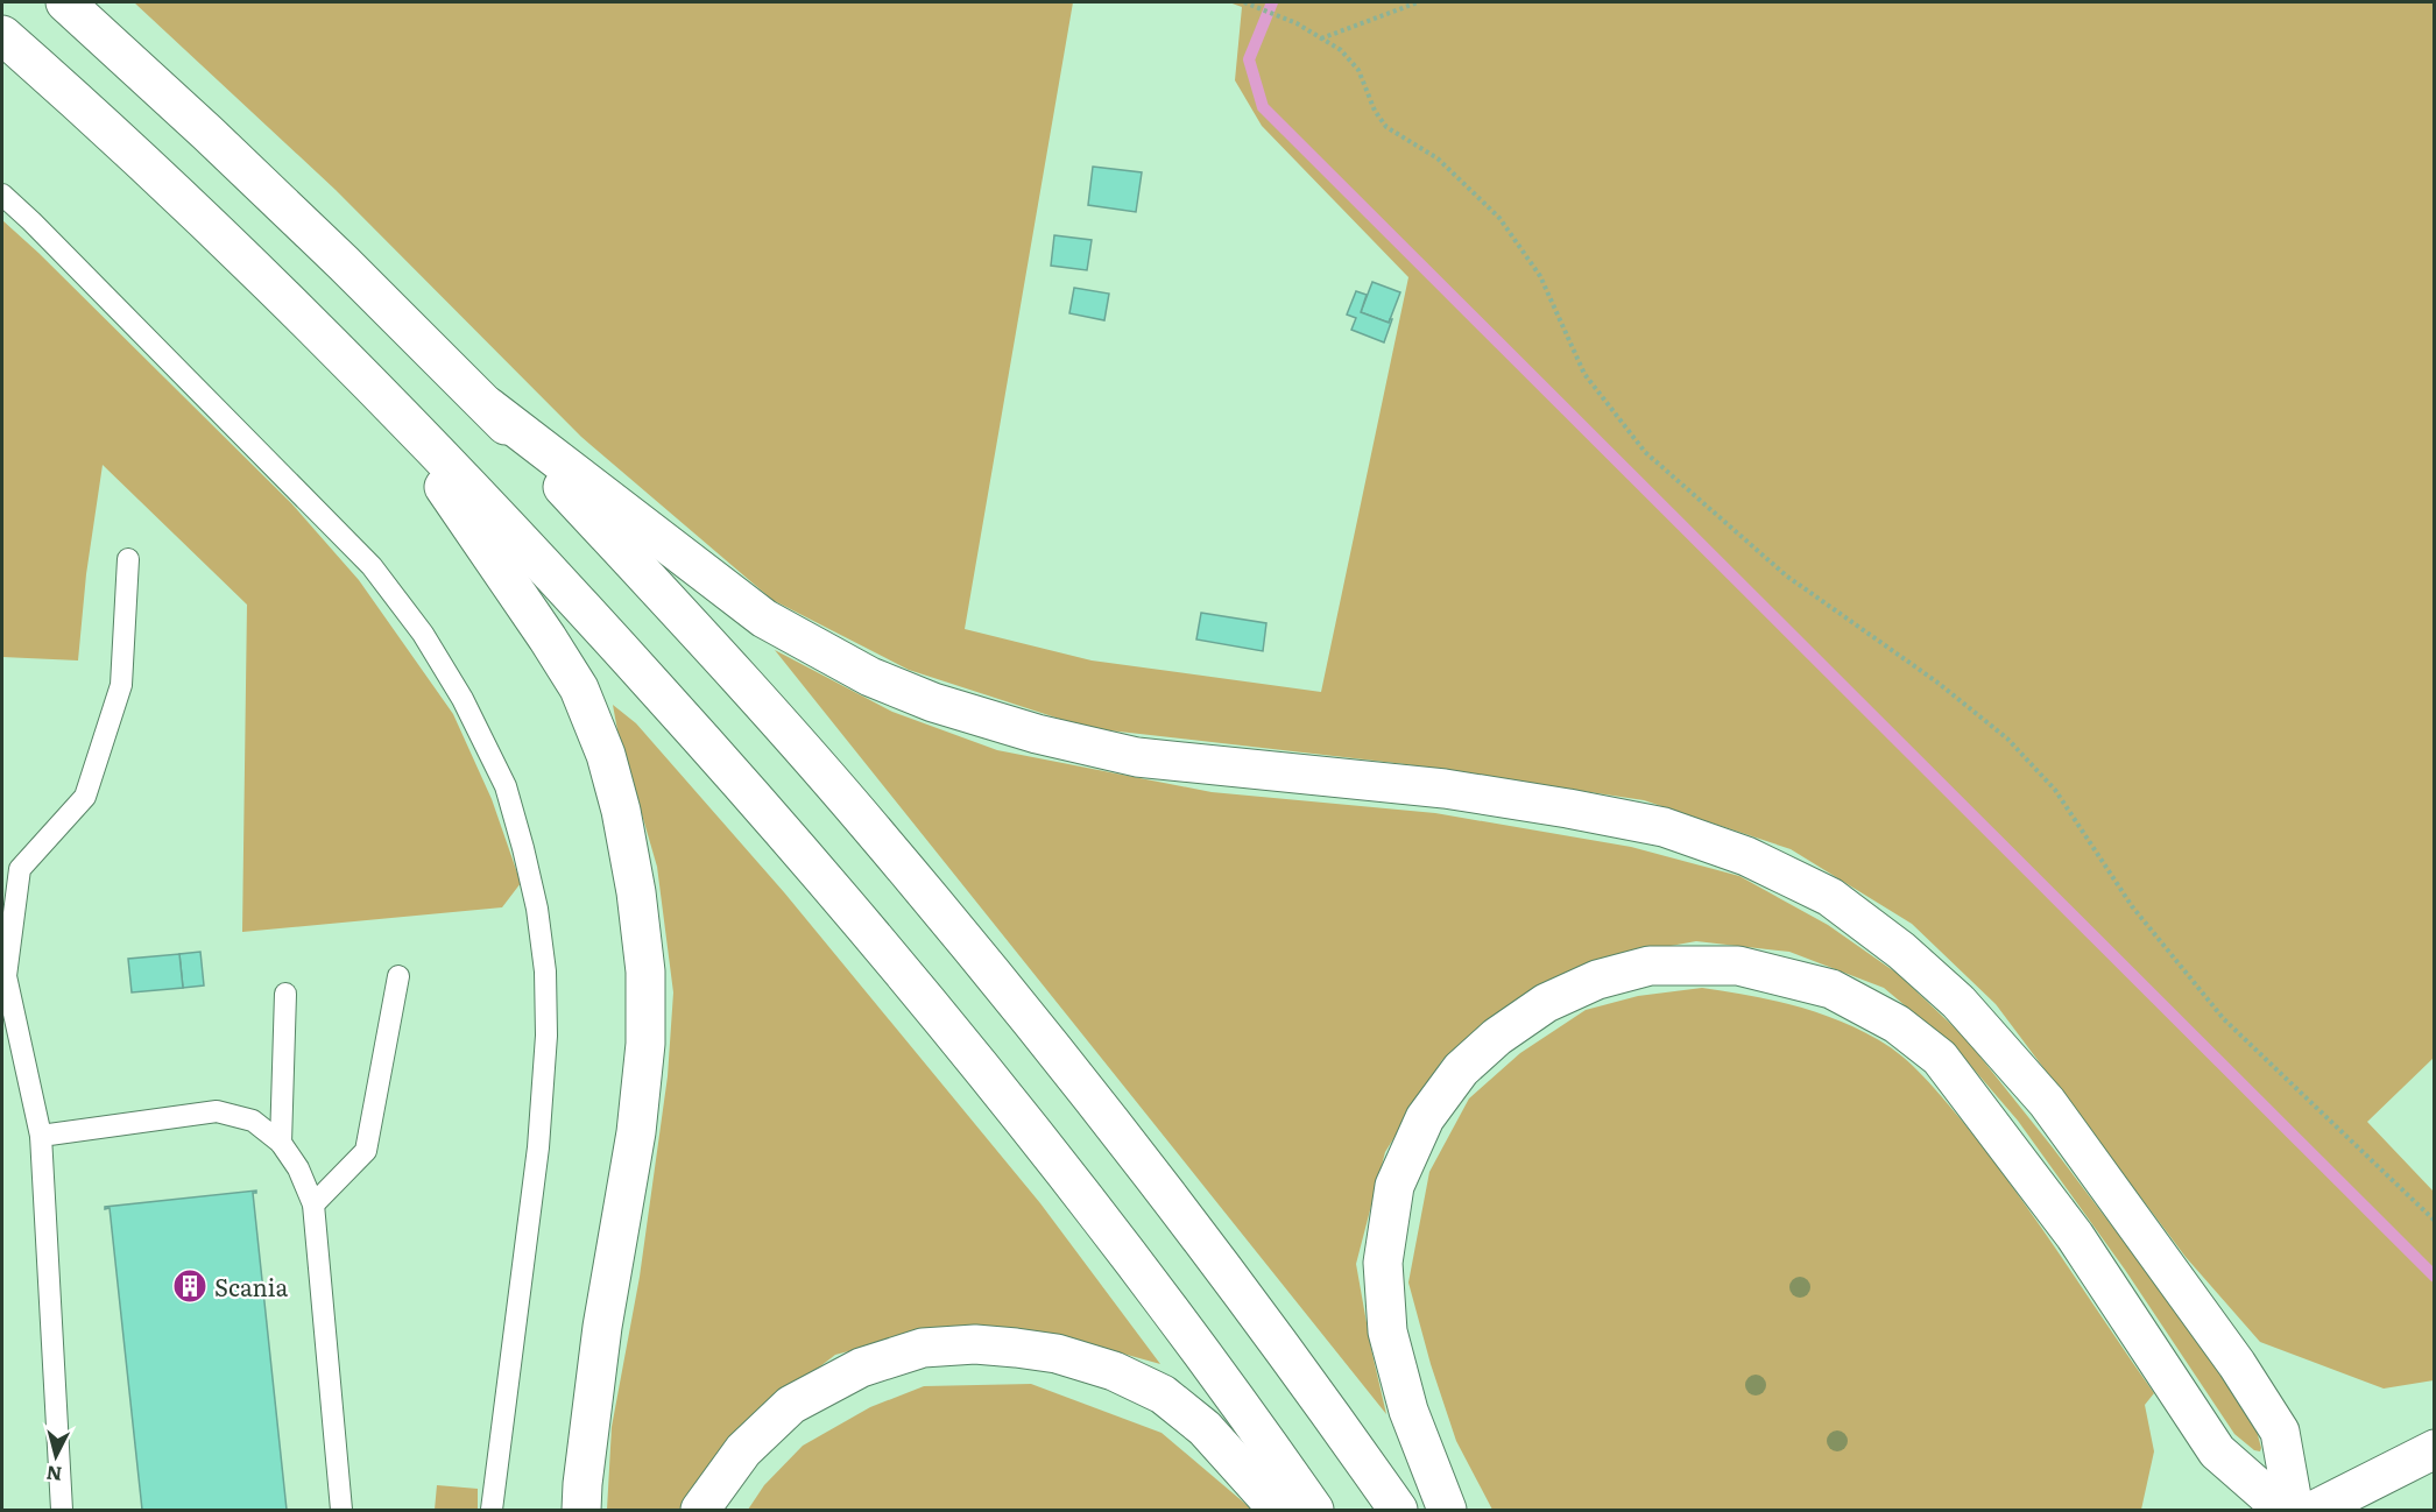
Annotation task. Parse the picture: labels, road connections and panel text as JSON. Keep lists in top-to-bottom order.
{
  "places": {
    "building": ["Scania"]
  },
  "north": "bottom"
}
